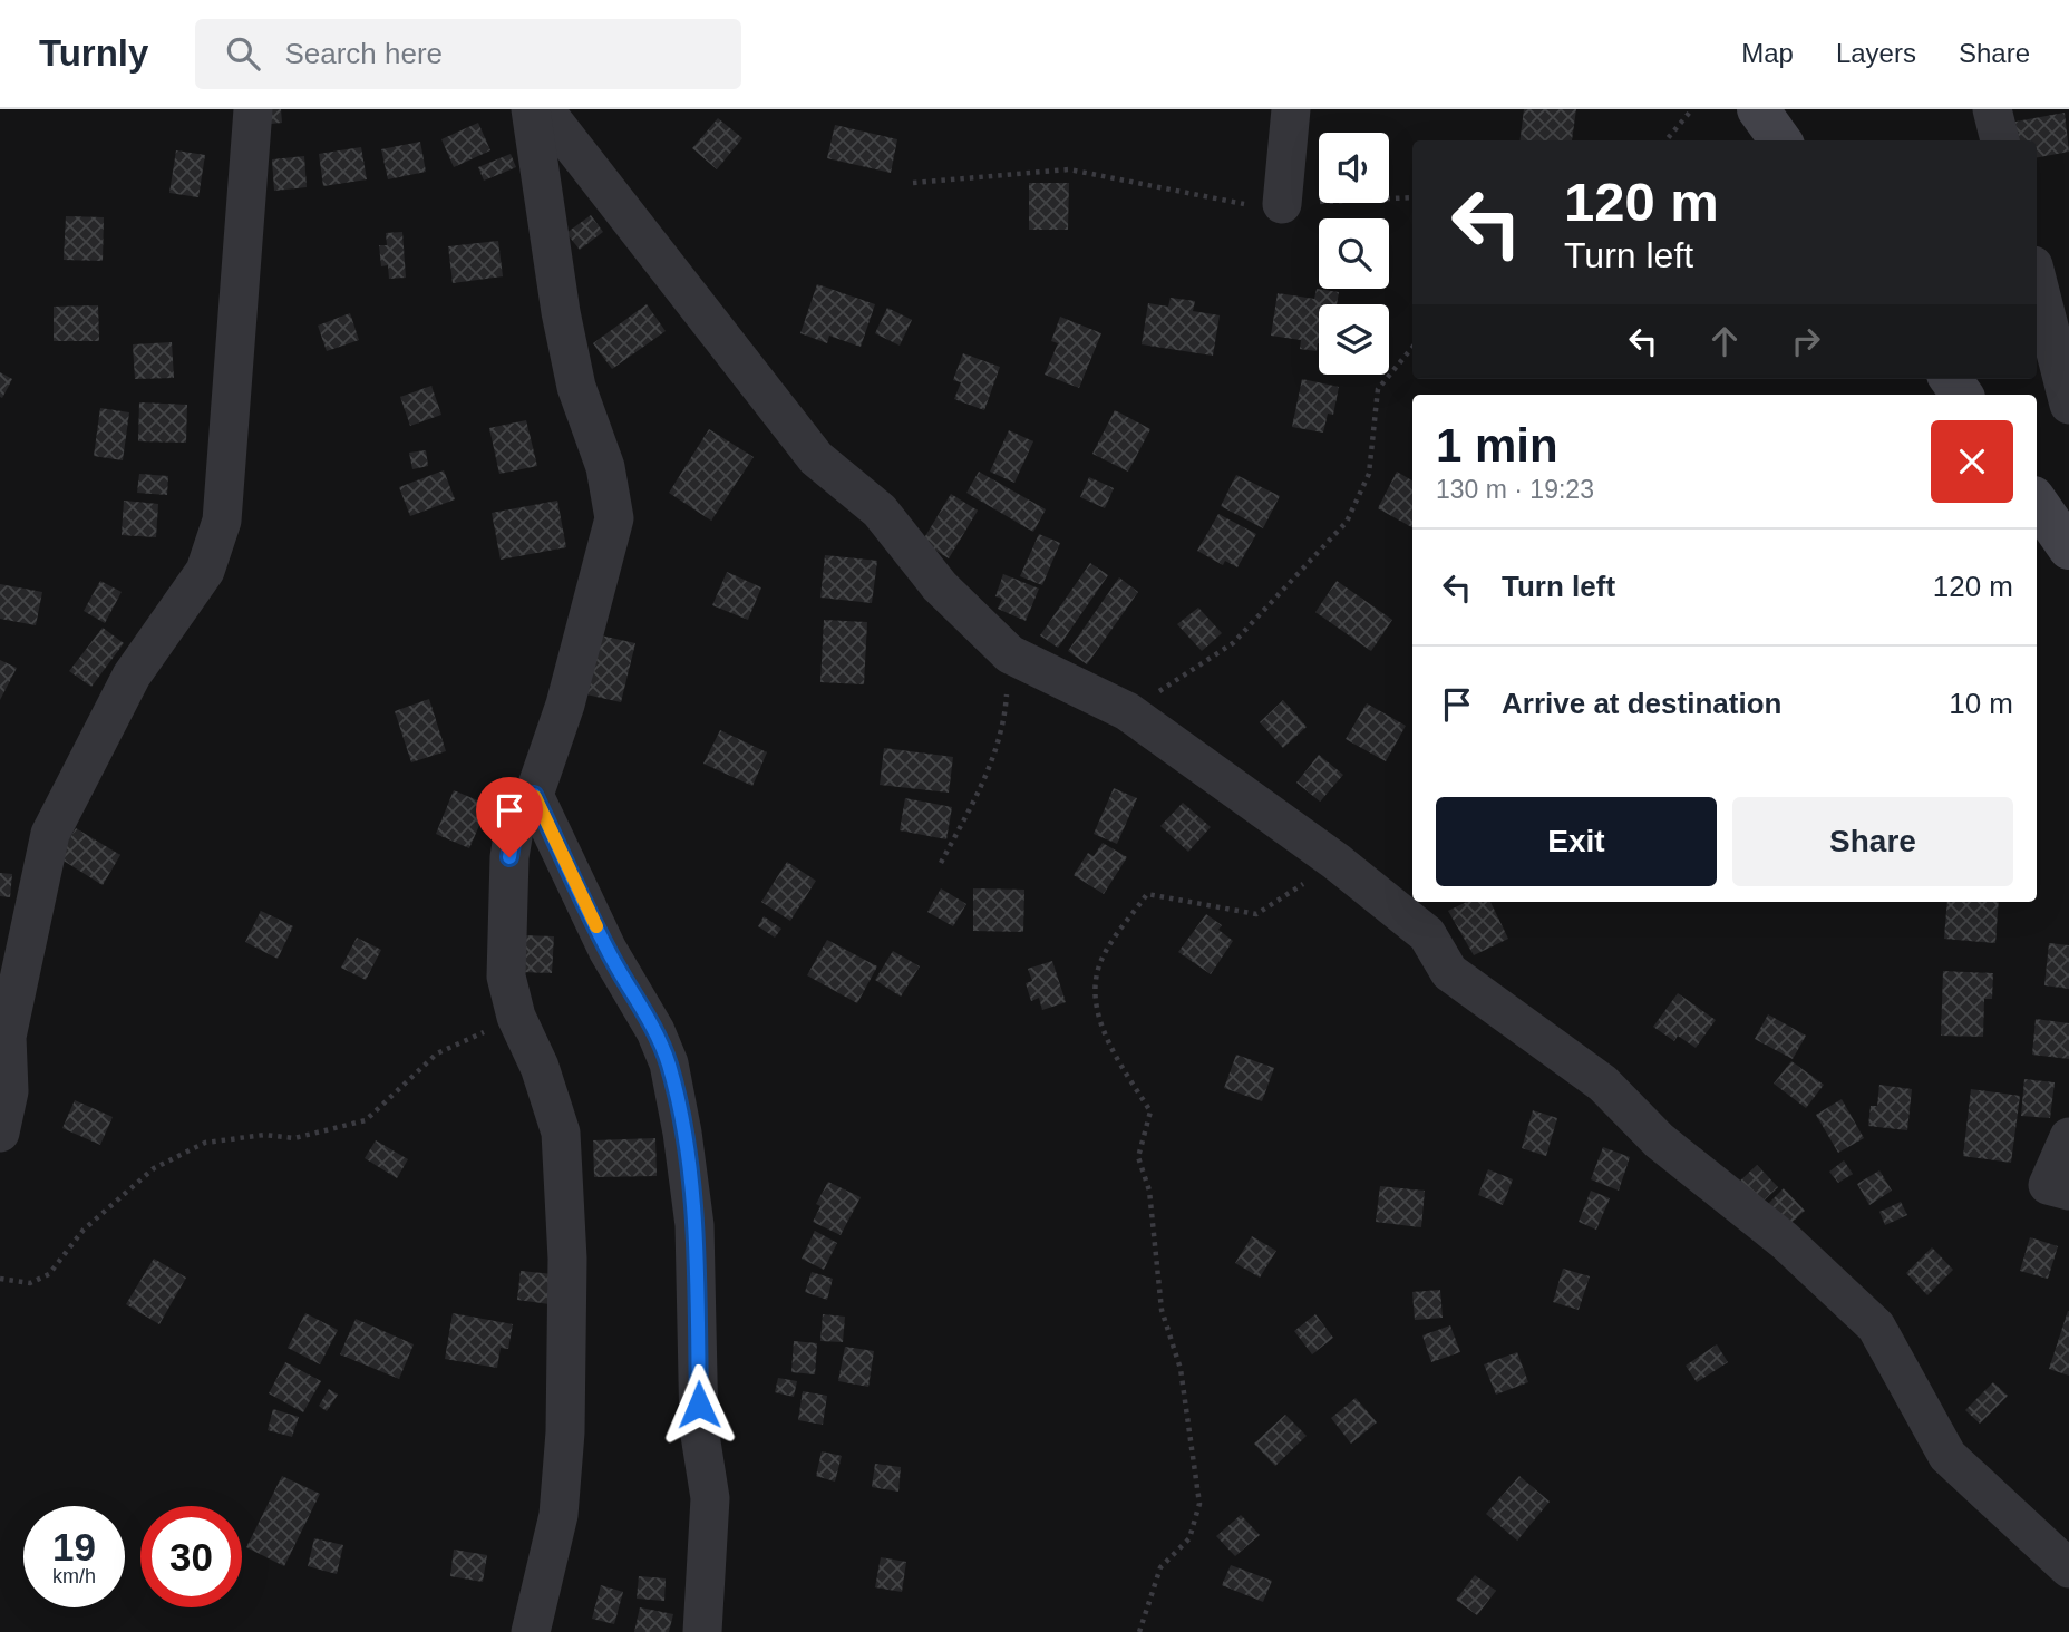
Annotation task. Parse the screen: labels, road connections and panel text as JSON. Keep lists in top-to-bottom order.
{
  "page": {
    "header": "Turnly",
    "search": "Search here",
    "nav": ["Map", "Layers", "Share"],
    "turn": ["120 m", "Turn left"],
    "heading": ["1 min", "130 m · 19:23"],
    "list": [
      {
        "name": "Turn left",
        "value": "120 m"
      },
      {
        "name": "Arrive at destination",
        "value": "10 m"
      }
    ],
    "buttons": ["Exit", "Share"],
    "speed": "19 km/h",
    "limit": "30"
  }
}
